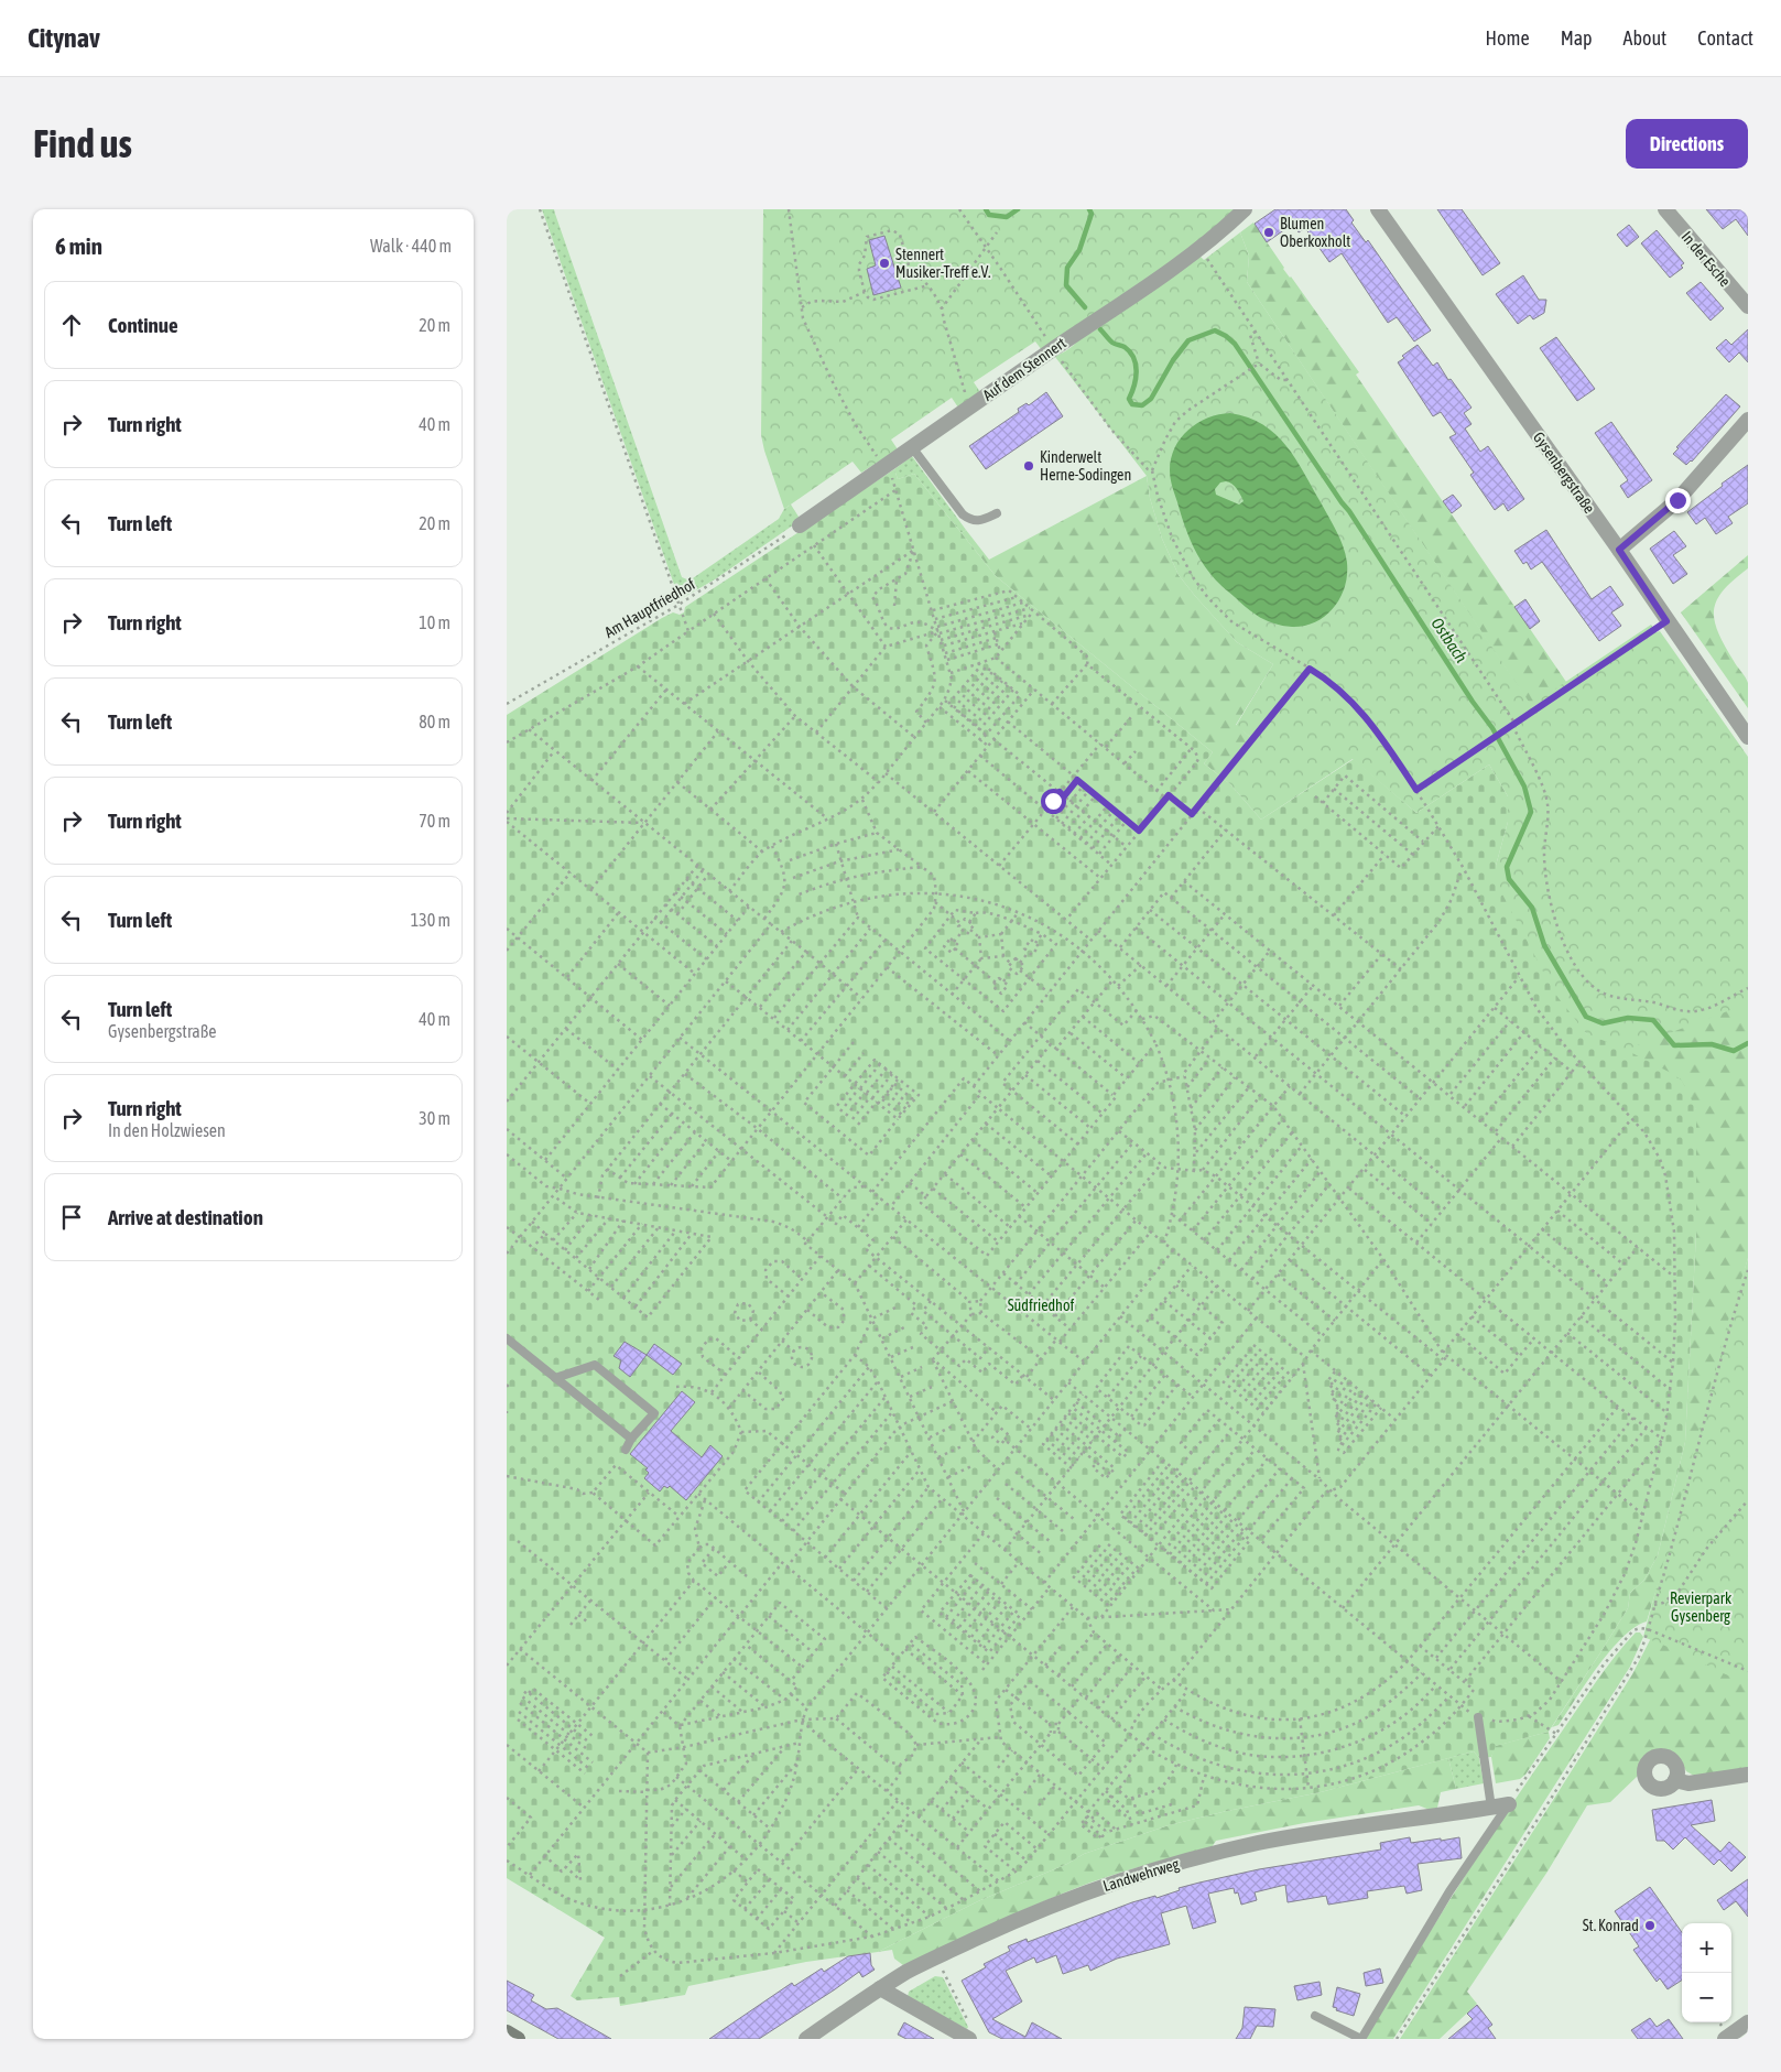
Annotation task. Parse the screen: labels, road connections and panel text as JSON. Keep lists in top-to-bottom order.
{
  "streets": {
    "street": [
      "In der Esche",
      "Auf dem Stennert",
      "Gysenbergstraße",
      "Landwehrweg"
    ],
    "path": ["Am Hauptfriedhof"]
  },
  "crossings": [
    ["Auf dem Stennert", "Am Hauptfriedhof"]
  ],
  "water": ["Ostbach"],
  "parks": ["Südfriedhof", "Revierpark Gysenberg"],
  "places": [
    "Blumen Oberkoxholt",
    "Stennert Musiker-Treff e.V.",
    "Kinderwelt Herne-Sodingen",
    "St. Konrad"
  ],
  "page": {
    "header": "Citynav",
    "nav": [
      "Home",
      "Map",
      "About",
      "Contact"
    ],
    "buttons": "Directions",
    "title": "Find us",
    "heading": ["6 min", "Walk · 440 m"],
    "list": [
      ["Continue", "20 m"],
      ["Turn right", "40 m"],
      ["Turn left", "20 m"],
      ["Turn right", "10 m"],
      ["Turn left", "80 m"],
      ["Turn right", "70 m"],
      ["Turn left", "130 m"],
      ["Turn left", "Gysenbergstraße", "40 m"],
      ["Turn right", "In den Holzwiesen", "30 m"],
      "Arrive at destination"
    ],
    "map_buttons": ["+", "−"]
  }
}
